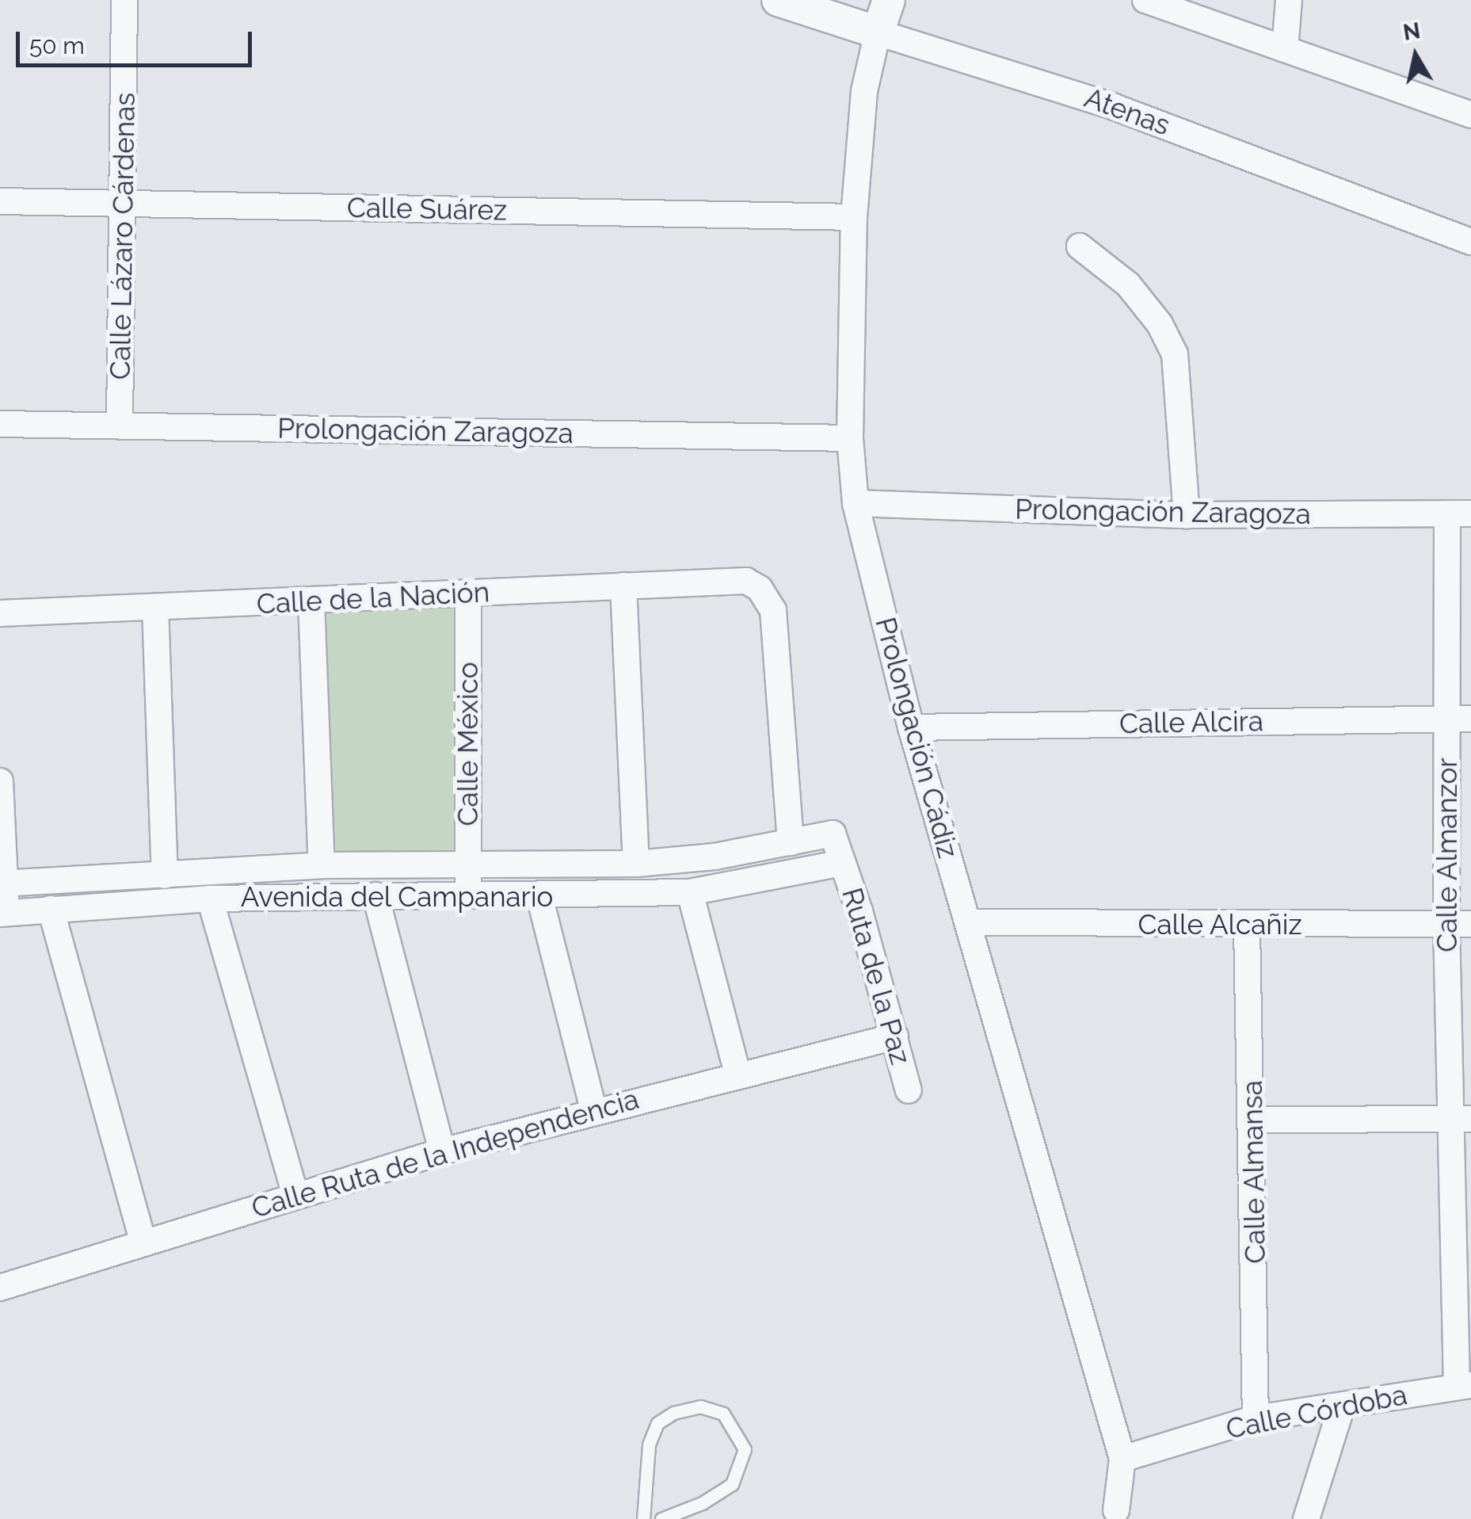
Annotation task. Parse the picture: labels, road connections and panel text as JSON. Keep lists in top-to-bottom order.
{
  "streets": {
    "street": [
      "Atenas",
      "Calle Suárez",
      "Calle Lázaro Cárdenas",
      "Prolongación Zaragoza",
      "Calle de la Nación",
      "Calle Alcira",
      "Prolongación Cádiz",
      "Calle México",
      "Calle Almanzor",
      "Avenida del Campanario",
      "Calle Alcañiz",
      "Ruta de la Paz",
      "Calle Ruta de la Independencia",
      "Calle Almansa",
      "Calle Córdoba"
    ]
  },
  "crossings": [
    ["Atenas", "Prolongación Cádiz"],
    ["Calle Suárez", "Calle Lázaro Cárdenas"],
    ["Calle Suárez", "Prolongación Cádiz"],
    ["Calle Lázaro Cárdenas", "Prolongación Zaragoza"],
    ["Prolongación Zaragoza", "Prolongación Cádiz"],
    ["Prolongación Zaragoza", "Calle Almanzor"],
    ["Calle de la Nación", "Calle México"],
    ["Calle de la Nación", "Avenida del Campanario"],
    ["Calle de la Nación", "Ruta de la Paz"],
    ["Calle Alcira", "Prolongación Cádiz"],
    ["Calle Alcira", "Calle Almanzor"],
    ["Prolongación Cádiz", "Calle Alcañiz"],
    ["Prolongación Cádiz", "Calle Córdoba"],
    ["Calle México", "Avenida del Campanario"],
    ["Calle Almanzor", "Calle Alcañiz"],
    ["Calle Almanzor", "Calle Córdoba"],
    ["Avenida del Campanario", "Ruta de la Paz"],
    ["Calle Alcañiz", "Calle Almansa"],
    ["Ruta de la Paz", "Calle Ruta de la Independencia"],
    ["Calle Almansa", "Calle Córdoba"]
  ],
  "scale_bar": "50 m",
  "north": "top"
}
